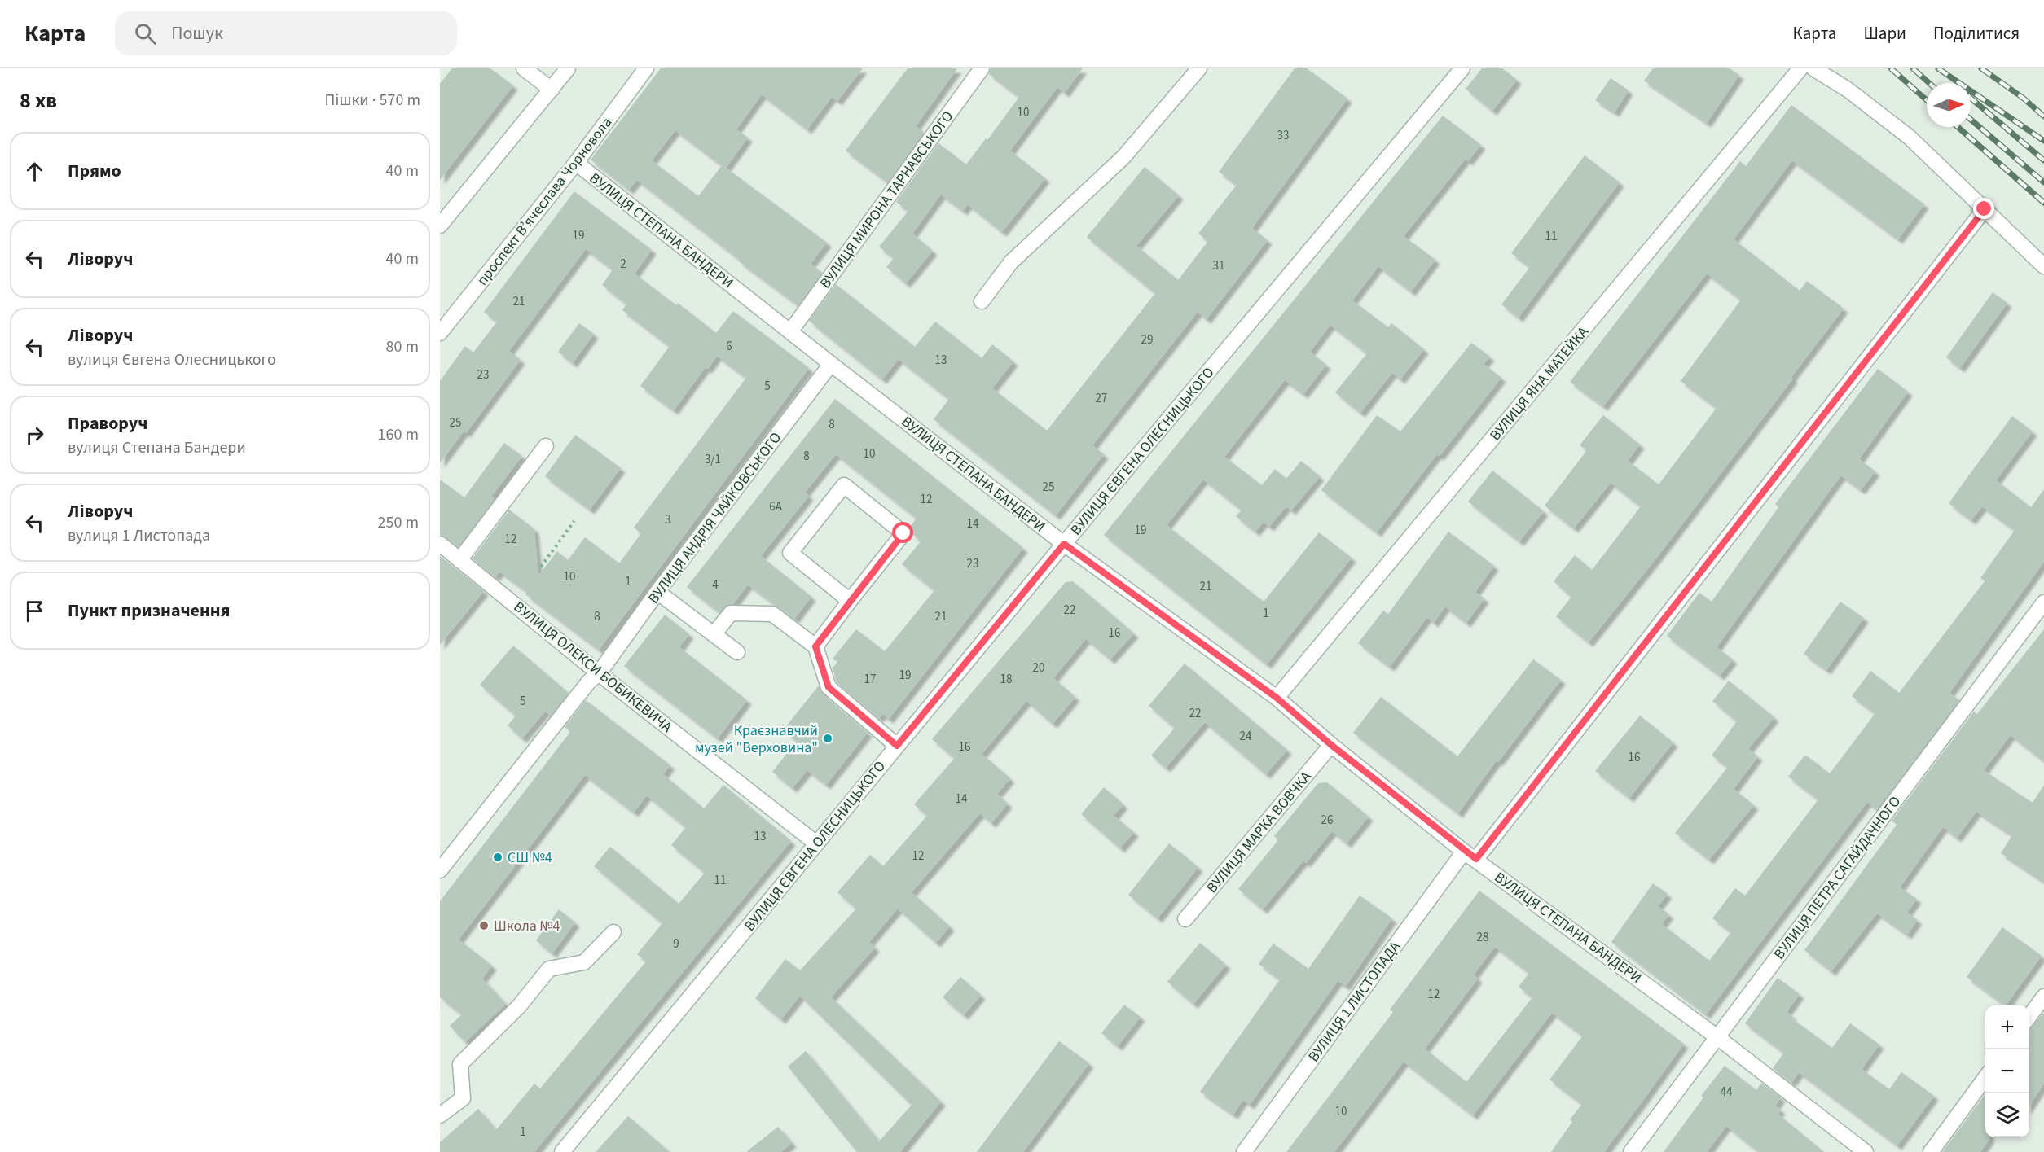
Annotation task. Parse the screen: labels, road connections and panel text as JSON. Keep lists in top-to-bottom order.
{
  "streets": {
    "street": [
      "ВУЛИЦЯ МИРОНА ТАРНАВСЬКОГО",
      "проспект Вʼячеслава Чорновола",
      "ВУЛИЦЯ СТЕПАНА БАНДЕРИ",
      "ВУЛИЦЯ ЯНА МАТЕЙКА",
      "ВУЛИЦЯ ЄВГЕНА ОЛЕСНИЦЬКОГО",
      "ВУЛИЦЯ АНДРІЯ ЧАЙКОВСЬКОГО",
      "ВУЛИЦЯ ОЛЕКСИ БОБИКЕВИЧА",
      "ВУЛИЦЯ МАРКА ВОВЧКА",
      "ВУЛИЦЯ ПЕТРА САГАЙДАЧНОГО",
      "ВУЛИЦЯ 1 ЛИСТОПАДА"
    ]
  },
  "crossings": [
    ["ВУЛИЦЯ МИРОНА ТАРНАВСЬКОГО", "ВУЛИЦЯ СТЕПАНА БАНДЕРИ"],
    ["проспект Вʼячеслава Чорновола", "ВУЛИЦЯ СТЕПАНА БАНДЕРИ"],
    ["ВУЛИЦЯ СТЕПАНА БАНДЕРИ", "ВУЛИЦЯ ЯНА МАТЕЙКА"],
    ["ВУЛИЦЯ СТЕПАНА БАНДЕРИ", "ВУЛИЦЯ ЄВГЕНА ОЛЕСНИЦЬКОГО"],
    ["ВУЛИЦЯ СТЕПАНА БАНДЕРИ", "ВУЛИЦЯ АНДРІЯ ЧАЙКОВСЬКОГО"],
    ["ВУЛИЦЯ СТЕПАНА БАНДЕРИ", "ВУЛИЦЯ МАРКА ВОВЧКА"],
    ["ВУЛИЦЯ СТЕПАНА БАНДЕРИ", "ВУЛИЦЯ ПЕТРА САГАЙДАЧНОГО"],
    ["ВУЛИЦЯ СТЕПАНА БАНДЕРИ", "ВУЛИЦЯ 1 ЛИСТОПАДА"],
    ["ВУЛИЦЯ ЄВГЕНА ОЛЕСНИЦЬКОГО", "ВУЛИЦЯ ОЛЕКСИ БОБИКЕВИЧА"],
    ["ВУЛИЦЯ АНДРІЯ ЧАЙКОВСЬКОГО", "ВУЛИЦЯ ОЛЕКСИ БОБИКЕВИЧА"]
  ],
  "places": ["Краєзнавчий музей \"Верховина\"", "СШ №4", "Школа №4"],
  "house_numbers": [
    "10",
    "33",
    "19",
    "11",
    "2",
    "31",
    "21",
    "29",
    "6",
    "13",
    "23",
    "5",
    "27",
    "25",
    "8",
    "10",
    "8",
    "3/1",
    "25",
    "12",
    "6А",
    "3",
    "14",
    "19",
    "12",
    "23",
    "10",
    "1",
    "4",
    "21",
    "22",
    "1",
    "8",
    "21",
    "16",
    "20",
    "19",
    "17",
    "18",
    "5",
    "22",
    "24",
    "16",
    "16",
    "14",
    "26",
    "13",
    "12",
    "11",
    "28",
    "9",
    "12",
    "44",
    "10",
    "1"
  ],
  "north": "right",
  "page": {
    "header": "Карта",
    "search": "Пошук",
    "nav": ["Карта", "Шари", "Поділитися"],
    "heading": ["8 хв", "Пішки · 570 m"],
    "list": [
      ["Прямо", "40 m"],
      ["Ліворуч", "40 m"],
      ["Ліворуч", "вулиця Євгена Олесницького", "80 m"],
      ["Праворуч", "вулиця Степана Бандери", "160 m"],
      ["Ліворуч", "вулиця 1 Листопада", "250 m"],
      "Пункт призначення"
    ],
    "map_buttons": ["+", "−"]
  }
}
